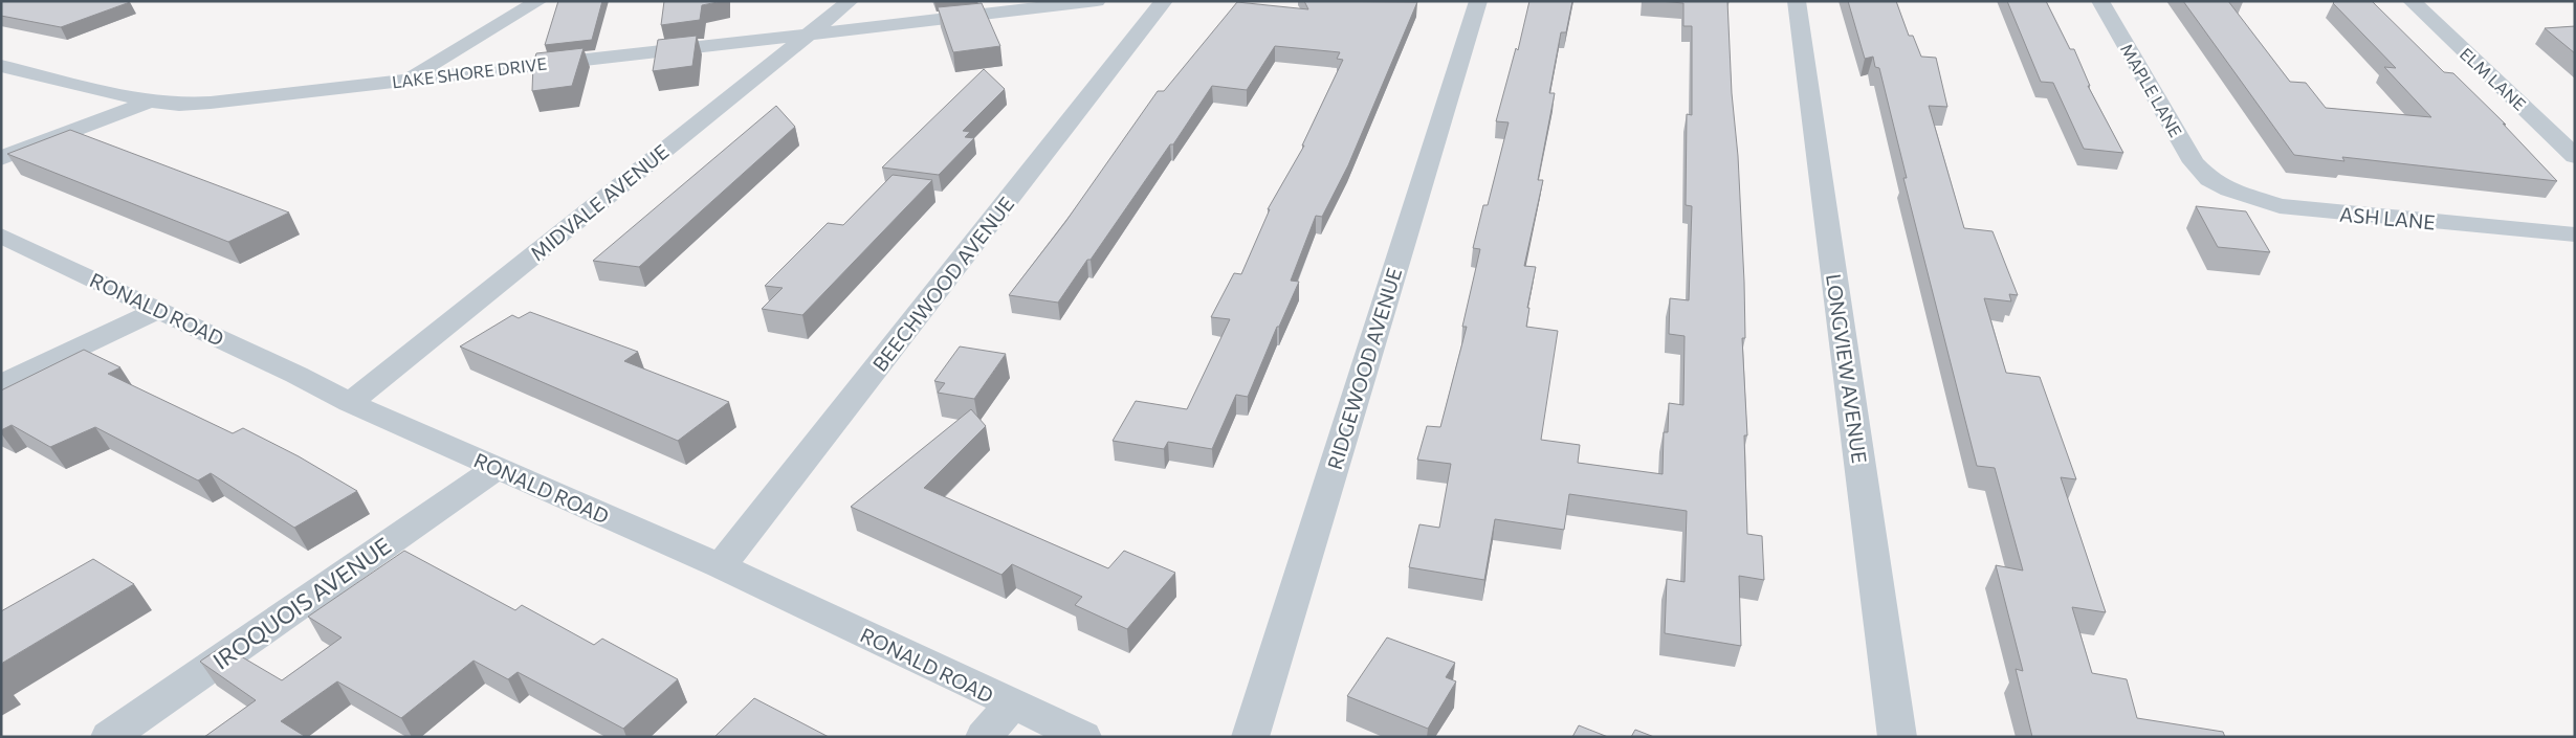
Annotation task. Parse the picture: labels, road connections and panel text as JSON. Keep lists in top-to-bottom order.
{
  "streets": {
    "street": [
      "LAKE SHORE DRIVE",
      "ELM LANE",
      "MAPLE LANE",
      "MIDVALE AVENUE",
      "ASH LANE",
      "BEECHWOOD AVENUE",
      "RONALD ROAD",
      "RIDGEWOOD AVENUE",
      "LONGVIEW AVENUE",
      "IROQUOIS AVENUE"
    ]
  },
  "crossings": [
    ["LAKE SHORE DRIVE", "MIDVALE AVENUE"],
    ["MAPLE LANE", "ASH LANE"],
    ["MIDVALE AVENUE", "RONALD ROAD"],
    ["BEECHWOOD AVENUE", "RONALD ROAD"],
    ["RONALD ROAD", "IROQUOIS AVENUE"]
  ]
}
